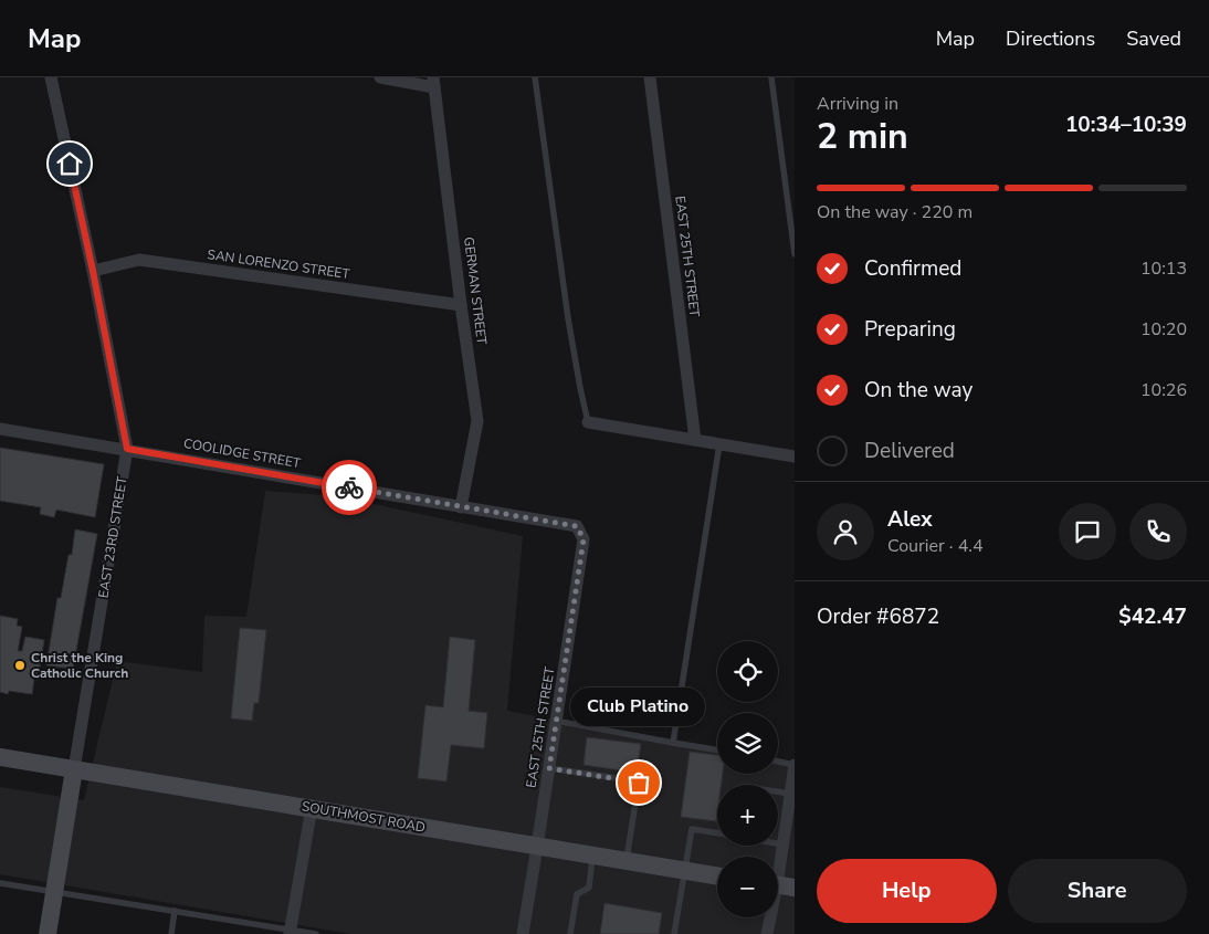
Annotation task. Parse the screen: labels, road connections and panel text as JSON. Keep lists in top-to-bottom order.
{
  "streets": {
    "main road": ["EAST 23RD STREET", "SOUTHMOST ROAD"],
    "street": [
      "EAST 25TH STREET",
      "SAN LORENZO STREET",
      "GERMAN STREET",
      "COOLIDGE STREET"
    ]
  },
  "crossings": [
    ["EAST 25TH STREET", "COOLIDGE STREET"],
    ["EAST 25TH STREET", "SOUTHMOST ROAD"],
    ["SAN LORENZO STREET", "GERMAN STREET"],
    ["SAN LORENZO STREET", "EAST 23RD STREET"],
    ["GERMAN STREET", "COOLIDGE STREET"],
    ["COOLIDGE STREET", "EAST 23RD STREET"],
    ["EAST 23RD STREET", "SOUTHMOST ROAD"]
  ],
  "places": ["Christ the King Catholic Church", "Club Platino"],
  "page": {
    "header": "Map",
    "nav": ["Map", "Directions", "Saved"],
    "heading": ["2 min", "Arriving in", "10:34–10:39"],
    "panel": [
      "Alex",
      "Courier · 4.4",
      "Order #6872",
      "$42.47"
    ],
    "bar": "On the way · 220 m",
    "list": [
      ["Confirmed", "10:13"],
      ["Preparing", "10:20"],
      ["On the way", "10:26"],
      "Delivered"
    ],
    "map_buttons": ["+", "−"],
    "bubble": "Club Platino",
    "buttons": ["Help", "Share"]
  }
}
